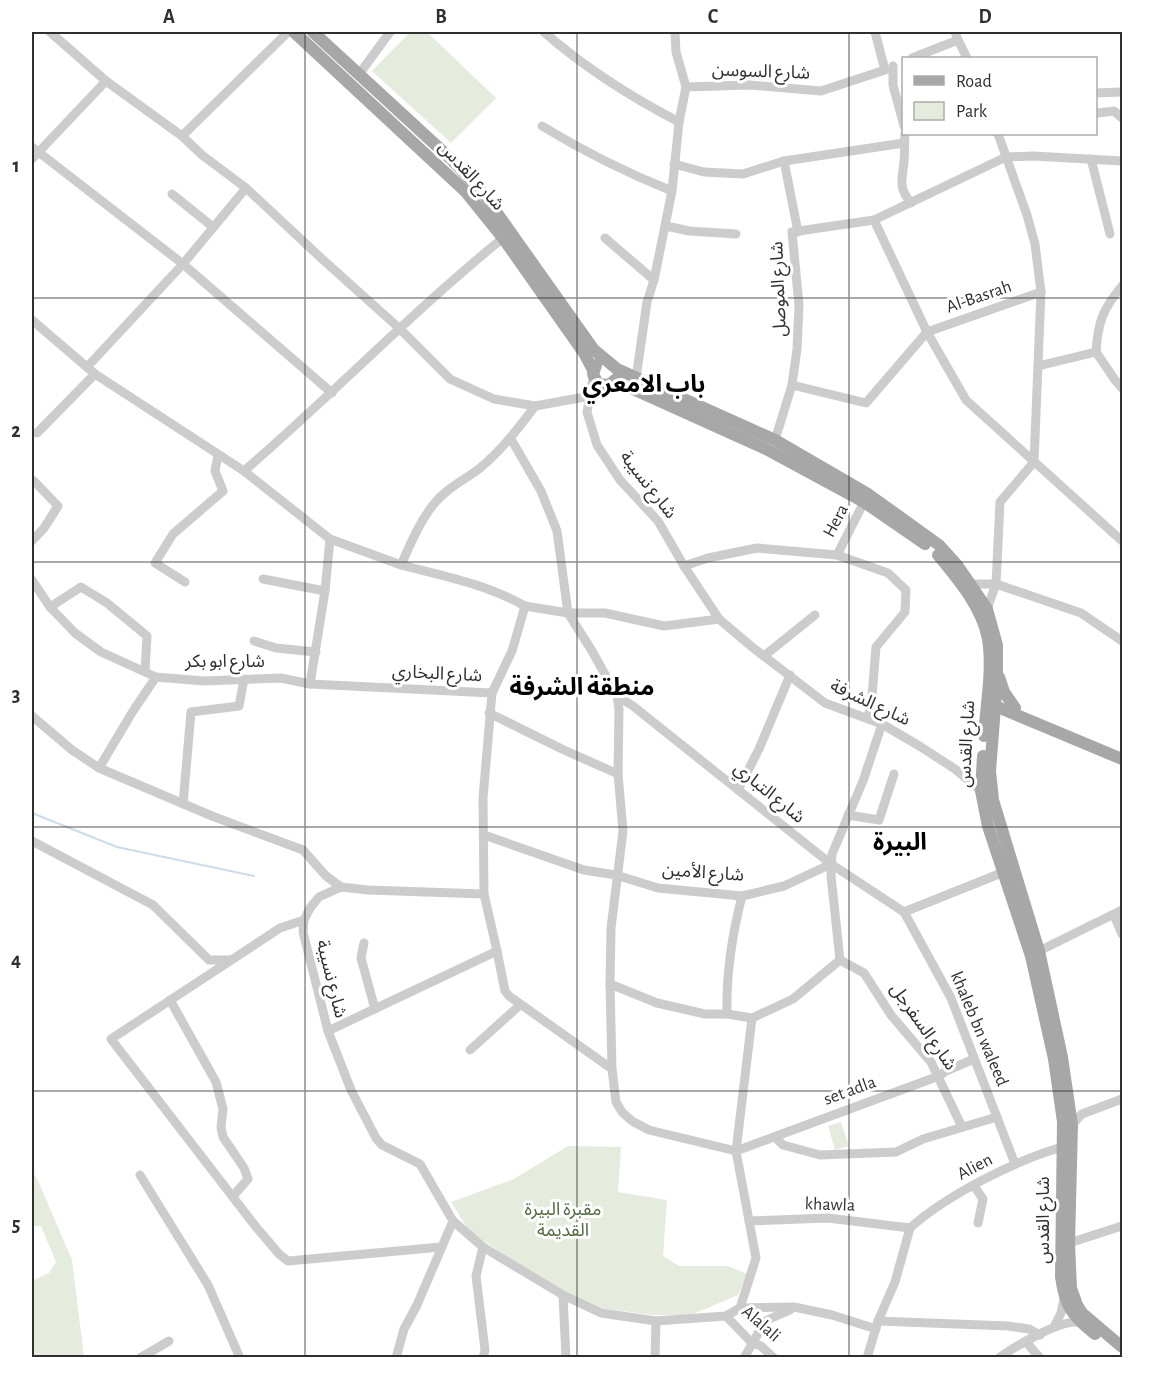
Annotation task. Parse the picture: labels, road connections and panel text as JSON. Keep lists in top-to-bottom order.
{
  "streets": {
    "main road": ["شارع القدس"],
    "street": [
      "شارع السوسن",
      "شارع الموصل",
      "Al-Basrah",
      "شارع نسيبة",
      "Hera",
      "شارع ابو بكر",
      "شارع البخاري",
      "شارع الشرفة",
      "شارع التباري",
      "شارع الأمين",
      "شارع السفرجل",
      "khaleb bn waleed",
      "set adla",
      "Alien",
      "khawla",
      "Alalali"
    ]
  },
  "crossings": [
    ["شارع القدس", "شارع نسيبة"],
    ["شارع القدس", "Hera"],
    ["شارع القدس", "شارع الشرفة"],
    ["شارع القدس", "Alien"],
    ["شارع نسيبة", "شارع الشرفة"],
    ["شارع ابو بكر", "شارع البخاري"],
    ["شارع التباري", "شارع الأمين"],
    ["شارع التباري", "khaleb bn waleed"],
    ["شارع السفرجل", "set adla"],
    ["khaleb bn waleed", "set adla"],
    ["khaleb bn waleed", "Alien"],
    ["Alien", "khawla"]
  ],
  "districts": ["باب الامعري", "منطقة الشرفة", "البيرة"],
  "parks": ["مقبرة البيرة القديمة"],
  "legend": ["Road", "Park"],
  "grid": {
    "columns": [
      "A",
      "B",
      "C",
      "D"
    ],
    "rows": [
      "1",
      "2",
      "3",
      "4",
      "5"
    ]
  }
}
